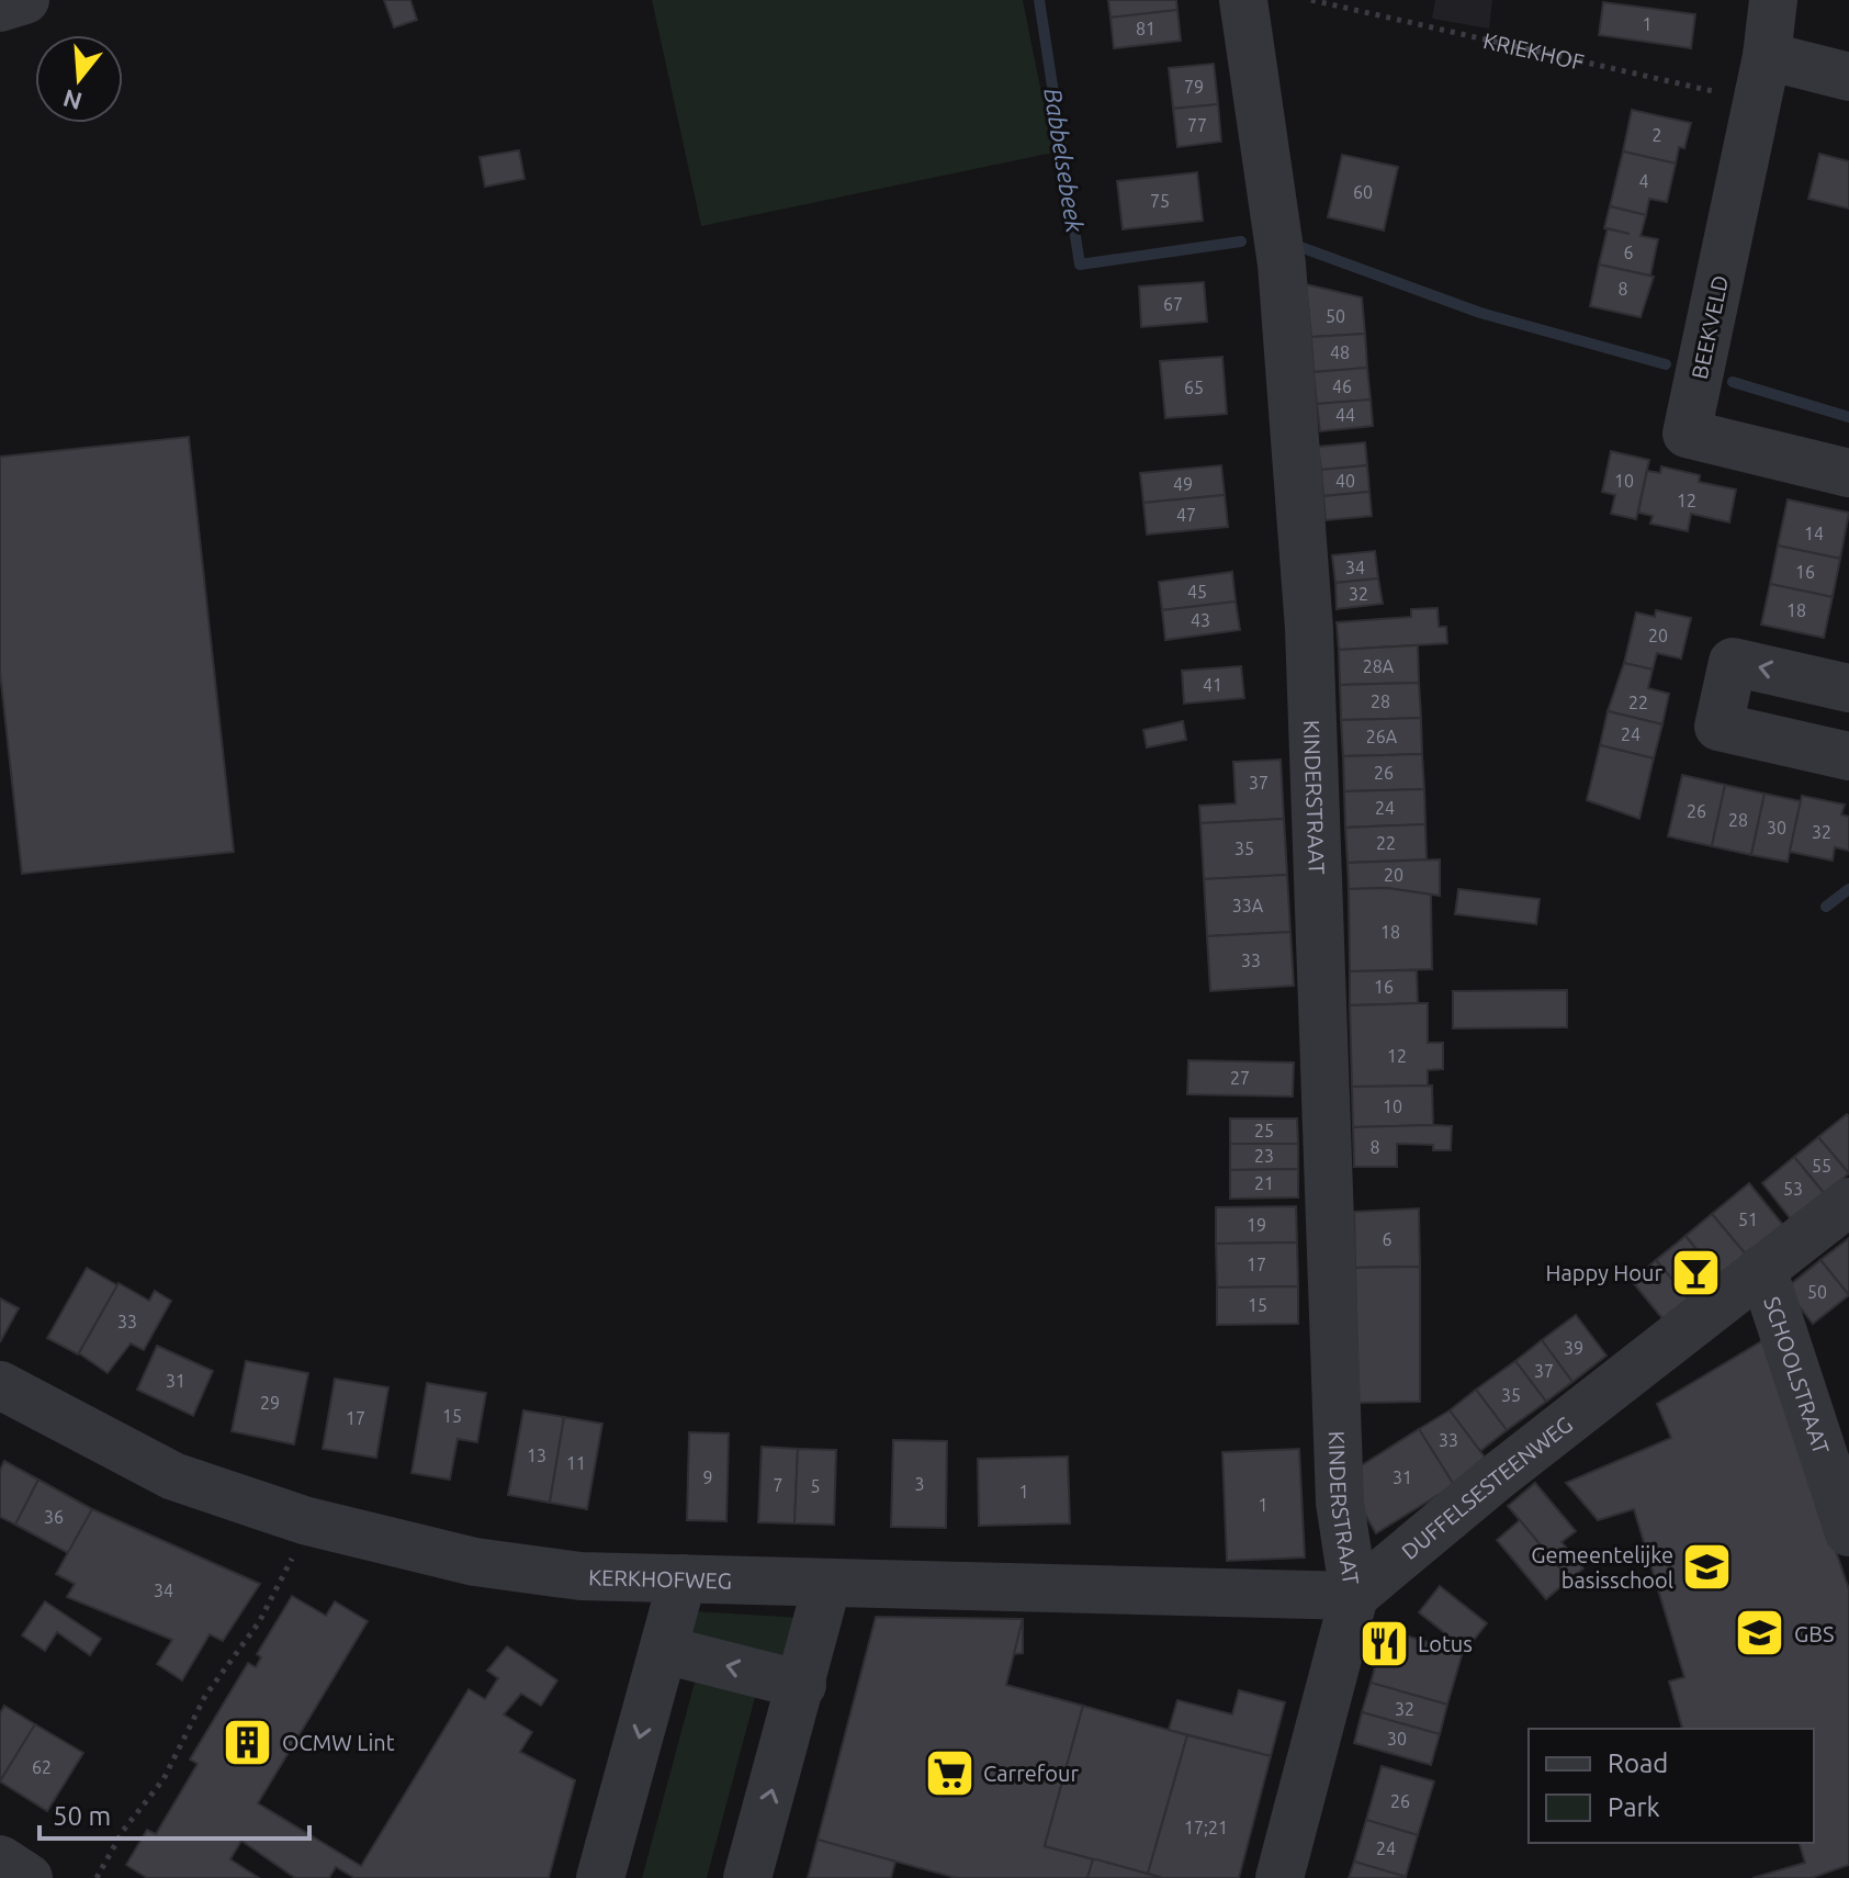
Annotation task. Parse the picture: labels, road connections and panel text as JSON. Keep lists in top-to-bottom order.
{
  "streets": {
    "street": [
      "BEEKVELD",
      "KINDERSTRAAT",
      "SCHOOLSTRAAT",
      "DUFFELSESTEENWEG",
      "KERKHOFWEG"
    ],
    "path": ["KRIEKHOF"]
  },
  "crossings": [
    ["KRIEKHOF", "BEEKVELD"],
    ["KINDERSTRAAT", "DUFFELSESTEENWEG"],
    ["KINDERSTRAAT", "KERKHOFWEG"],
    ["SCHOOLSTRAAT", "DUFFELSESTEENWEG"],
    ["DUFFELSESTEENWEG", "KERKHOFWEG"]
  ],
  "water": ["Babbelsebeek"],
  "places": {
    "bar": ["Happy Hour"],
    "school or university": ["Gemeentelijke basisschool", "GBS"],
    "restaurant": ["Lotus"],
    "building": ["OCMW Lint"],
    "supermarket": ["Carrefour"]
  },
  "house_numbers": [
    "1",
    "81",
    "79",
    "77",
    "2",
    "4",
    "60",
    "75",
    "6",
    "8",
    "67",
    "50",
    "48",
    "46",
    "65",
    "44",
    "40",
    "10",
    "49",
    "12",
    "47",
    "14",
    "34",
    "16",
    "45",
    "32",
    "18",
    "43",
    "20",
    "28A",
    "41",
    "28",
    "22",
    "24",
    "26A",
    "26",
    "37",
    "24",
    "26",
    "28",
    "30",
    "32",
    "22",
    "35",
    "20",
    "33A",
    "18",
    "33",
    "16",
    "12",
    "27",
    "10",
    "25",
    "8",
    "23",
    "55",
    "21",
    "53",
    "51",
    "19",
    "6",
    "17",
    "50",
    "15",
    "33",
    "39",
    "37",
    "31",
    "35",
    "29",
    "15",
    "17",
    "33",
    "13",
    "11",
    "9",
    "31",
    "3",
    "7",
    "5",
    "1",
    "1",
    "36",
    "34",
    "32",
    "30",
    "62",
    "26",
    "17;21",
    "24"
  ],
  "legend": ["Road", "Park"],
  "scale_bar": "50 m",
  "north": "bottom"
}
